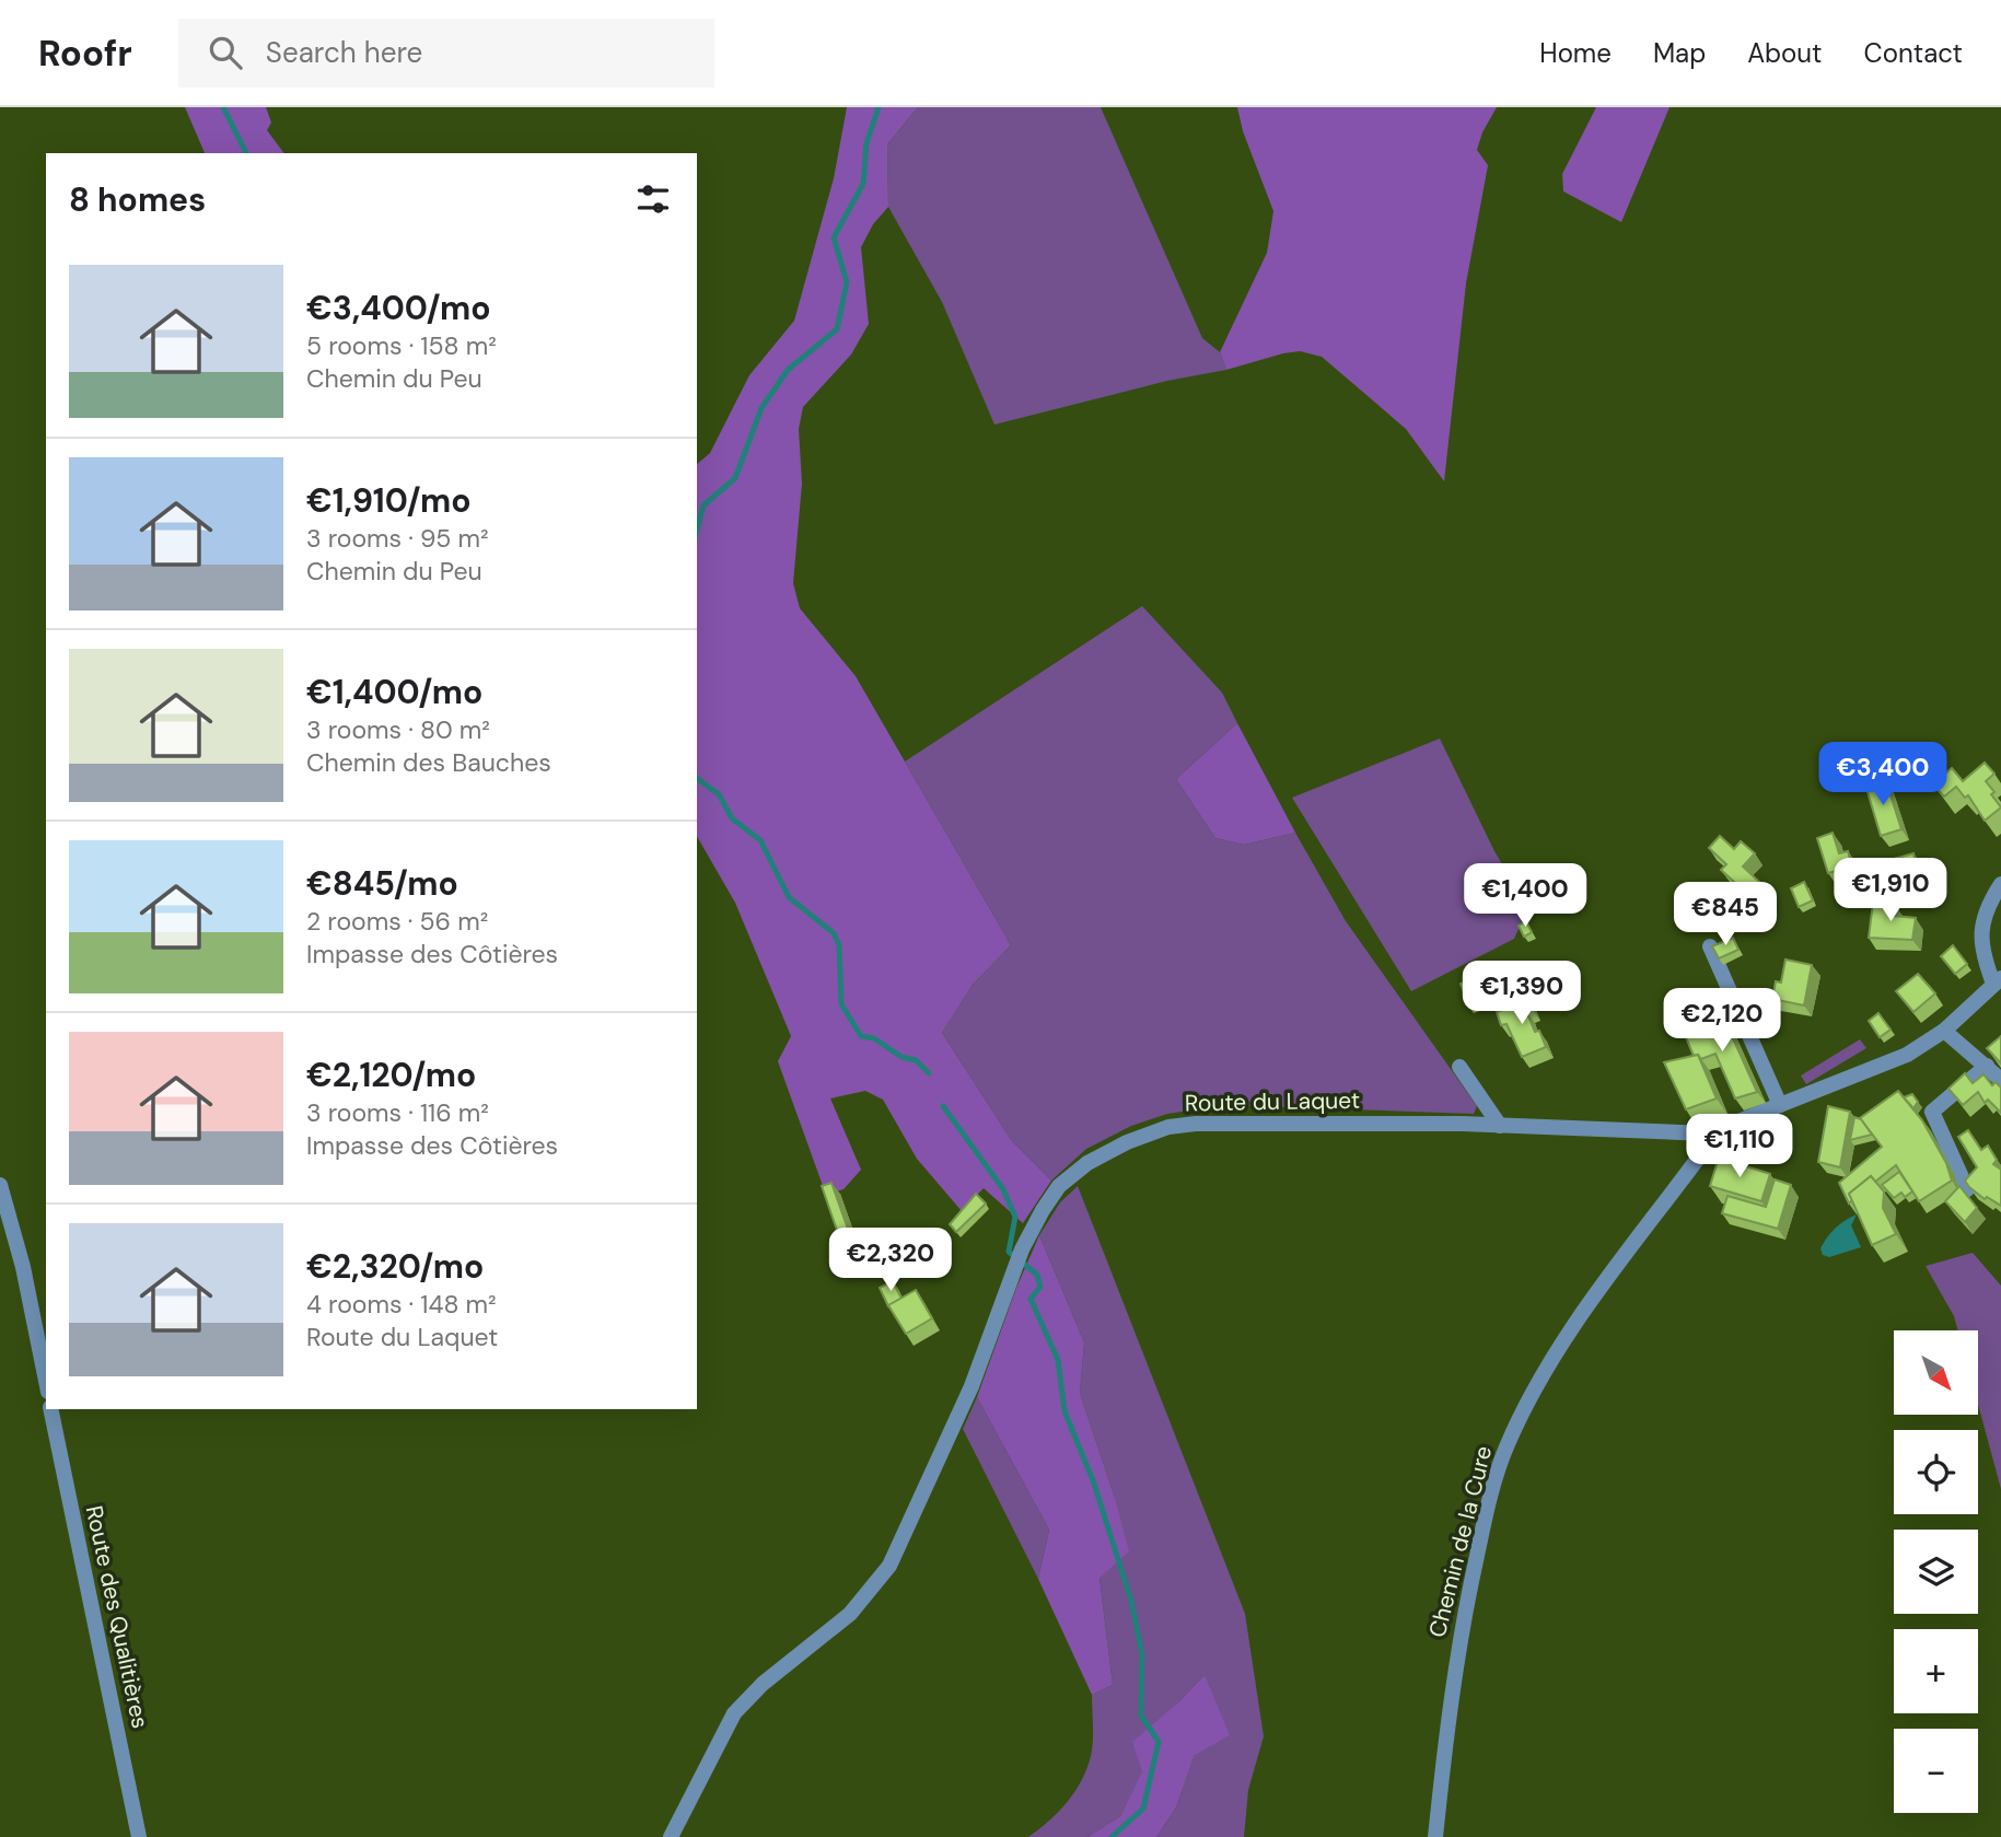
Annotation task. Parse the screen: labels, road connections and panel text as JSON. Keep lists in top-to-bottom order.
{
  "streets": {
    "street": ["Route du Laquet", "Chemin de la Cure", "Route des Qualitières"]
  },
  "crossings": [
    ["Route du Laquet", "Chemin de la Cure"]
  ],
  "north": "bottom right",
  "page": {
    "header": "Roofr",
    "search": "Search here",
    "nav": [
      "Home",
      "Map",
      "About",
      "Contact"
    ],
    "heading": "8 homes",
    "list": [
      {
        "name": "€3,400/mo",
        "note": "5 rooms · 158 m² · Chemin du Peu"
      },
      {
        "name": "€1,910/mo",
        "note": "3 rooms · 95 m² · Chemin du Peu"
      },
      {
        "name": "€1,400/mo",
        "note": "3 rooms · 80 m² · Chemin des Bauches"
      },
      {
        "name": "€845/mo",
        "note": "2 rooms · 56 m² · Impasse des Côtières"
      },
      {
        "name": "€2,120/mo",
        "note": "3 rooms · 116 m² · Impasse des Côtières"
      },
      {
        "name": "€2,320/mo",
        "note": "4 rooms · 148 m² · Route du Laquet"
      }
    ],
    "price": [
      "€3,400",
      "€1,910",
      "€1,400",
      "€845",
      "€1,390",
      "€2,120",
      "€1,110",
      "€2,320"
    ],
    "map_buttons": ["+", "−"]
  }
}
